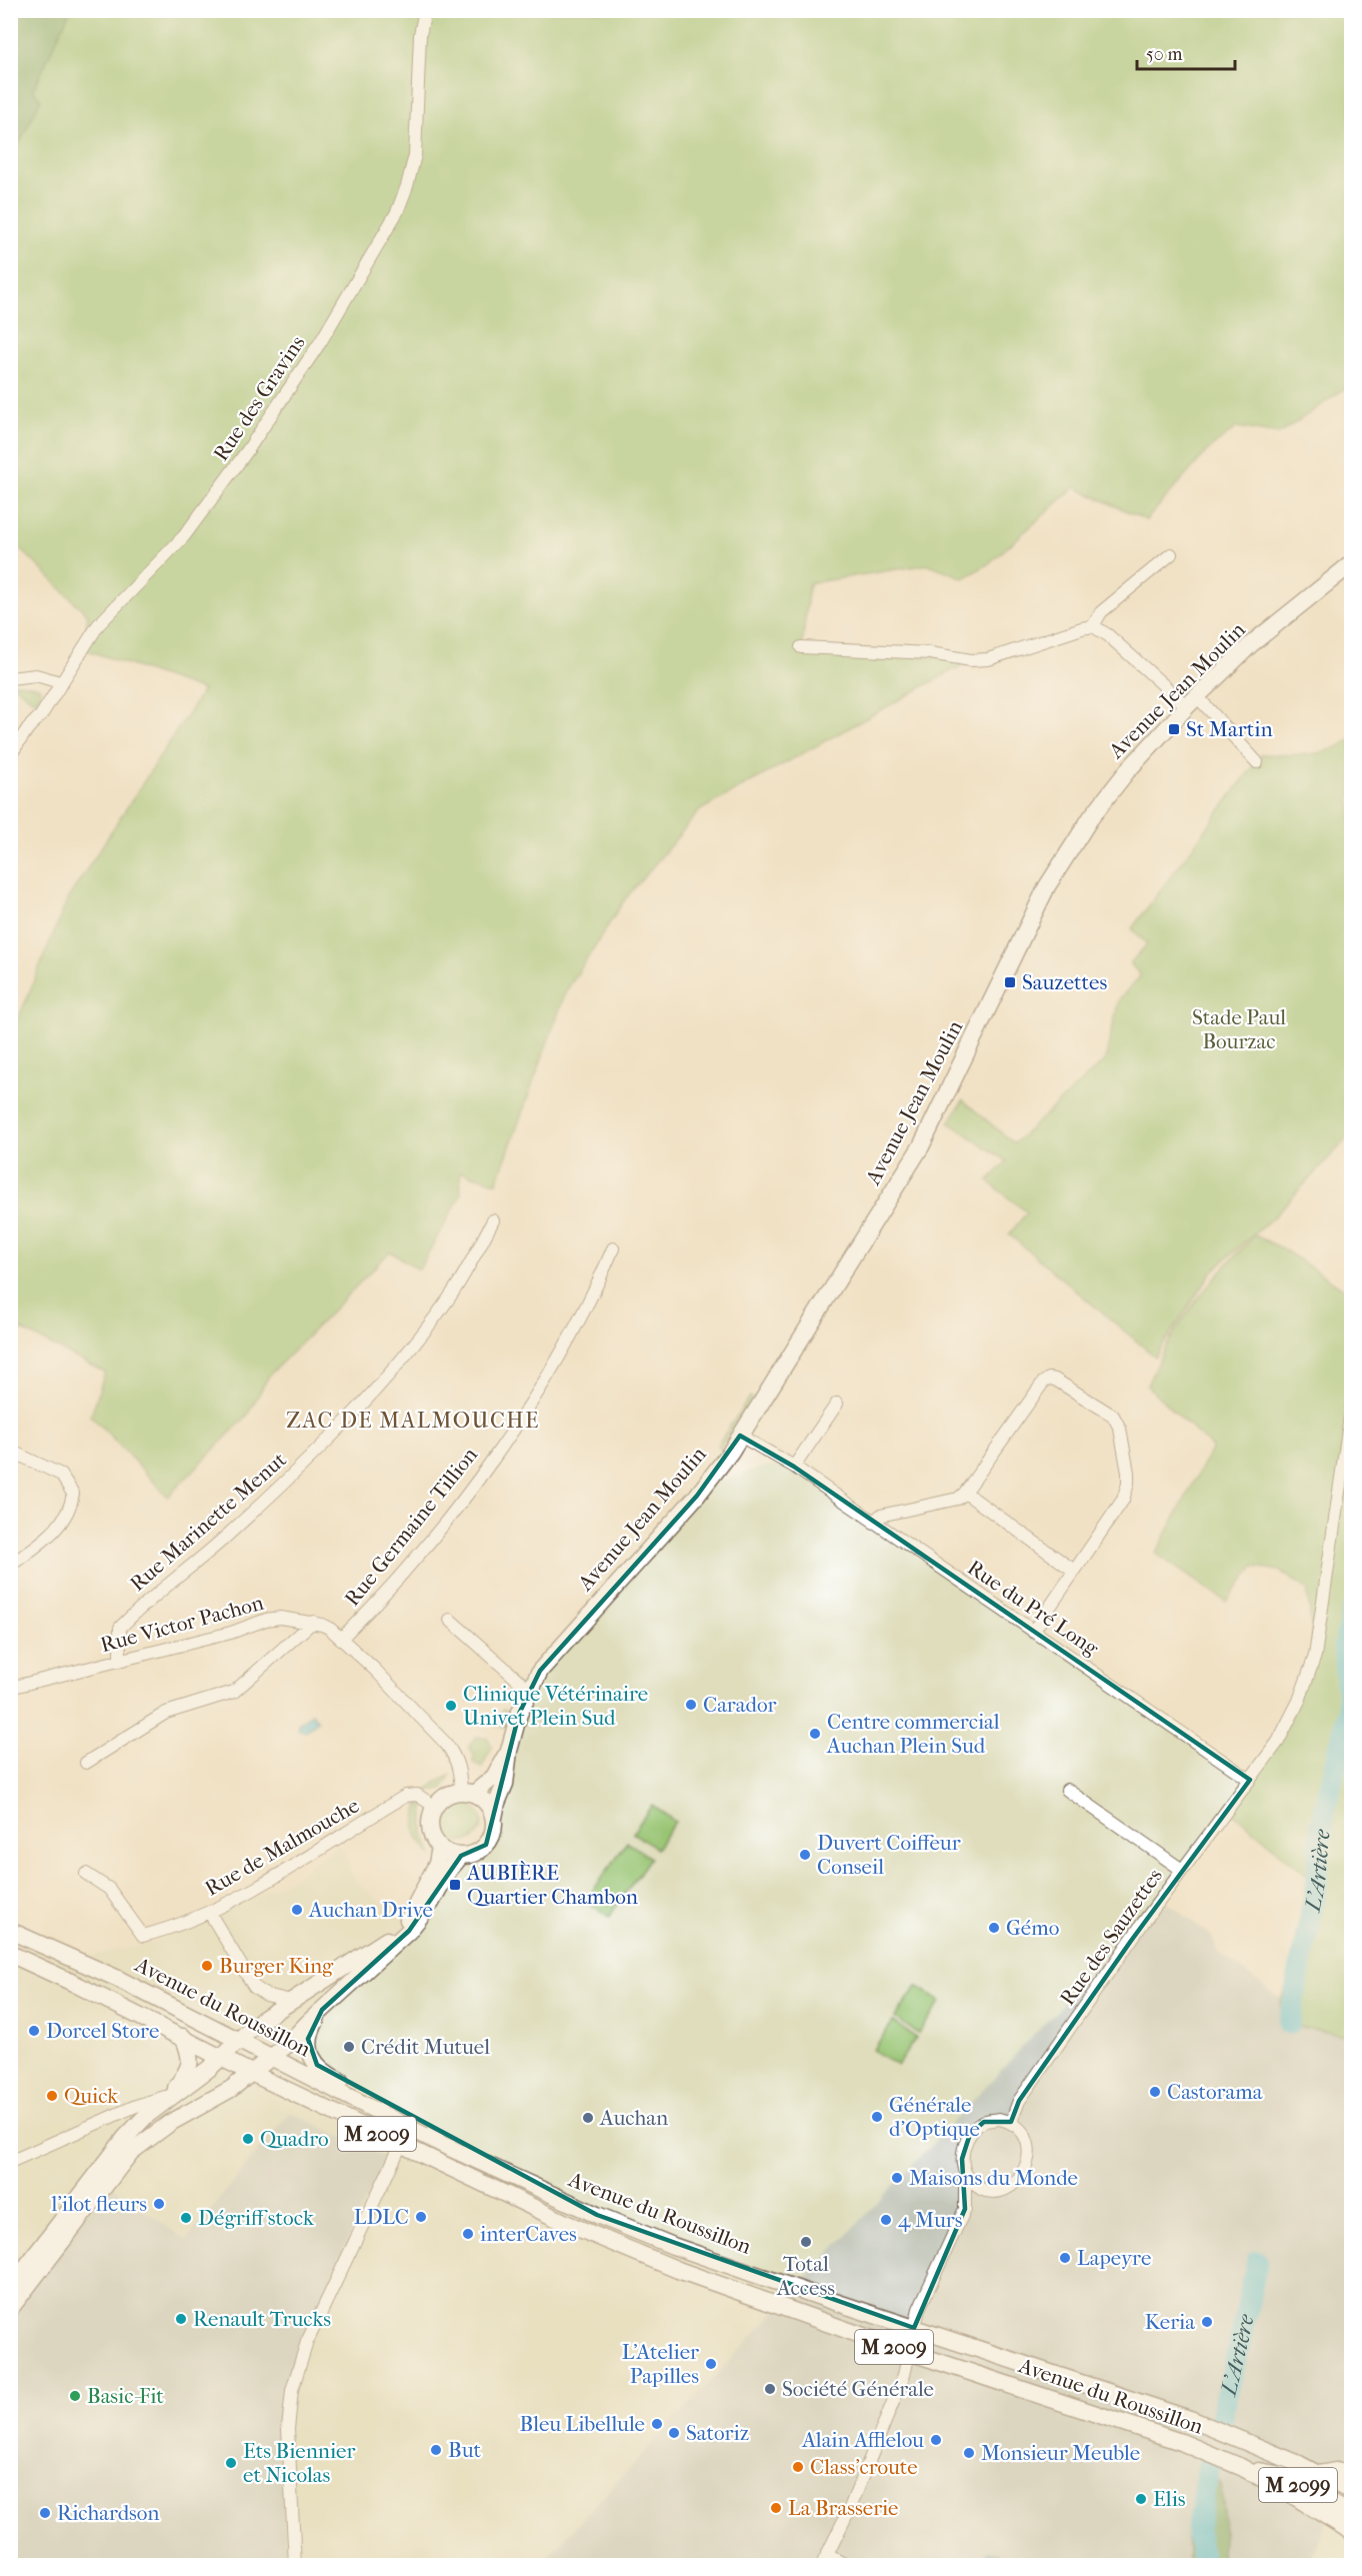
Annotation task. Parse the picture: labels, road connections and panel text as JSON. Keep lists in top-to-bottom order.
{
  "streets": {
    "main road": [
      "Avenue Jean Moulin",
      "Avenue du Roussillon",
      "M 2009",
      "M 2099"
    ],
    "street": [
      "Rue des Gravins",
      "Rue Marinette Menut",
      "Rue Germaine Tillion",
      "Rue du Pré Long",
      "Rue Victor Pachon",
      "Rue de Malmouche",
      "Rue des Sauzettes"
    ]
  },
  "crossings": [
    ["Avenue Jean Moulin", "Rue du Pré Long"],
    ["Avenue Jean Moulin", "Rue Victor Pachon"],
    ["Avenue Jean Moulin", "Rue de Malmouche"],
    ["Rue Marinette Menut", "Rue Victor Pachon"],
    ["Rue Germaine Tillion", "Rue Victor Pachon"],
    ["Rue du Pré Long", "Rue des Sauzettes"],
    ["Rue Victor Pachon", "Rue de Malmouche"],
    ["Avenue du Roussillon", "M 2009"],
    ["Avenue du Roussillon", "M 2099"],
    ["M 2009", "M 2099"]
  ],
  "districts": ["ZAC DE MALMOUCHE"],
  "water": ["L'Artière"],
  "parks": ["Stade Paul Bourzac"],
  "places": {
    "transit": ["St Martin", "Sauzettes", "AUBIÈRE Quartier Chambon"],
    "other": [
      "Carador",
      "Clinique Vétérinaire Univet Plein Sud",
      "Centre commercial Auchan Plein Sud",
      "Duvert Coiffeur Conseil",
      "Auchan Drive",
      "Gémo",
      "Burger King",
      "Dorcel Store",
      "Crédit Mutuel",
      "Castorama",
      "Quick",
      "Générale d'Optique",
      "Auchan",
      "Quadro",
      "Maisons du Monde",
      "l'ilot fleurs",
      "LDLC",
      "Dégriff stock",
      "4 Murs",
      "interCaves",
      "Total Access",
      "Lapeyre",
      "Renault Trucks",
      "Keria",
      "L'Atelier Papilles",
      "Société Générale",
      "Basic-Fit",
      "Bleu Libellule",
      "Satoriz",
      "Alain Afflelou",
      "But",
      "Monsieur Meuble",
      "Ets Biennier et Nicolas",
      "Class'croute",
      "Elis",
      "La Brasserie",
      "Richardson"
    ]
  },
  "scale_bar": "50 m"
}
